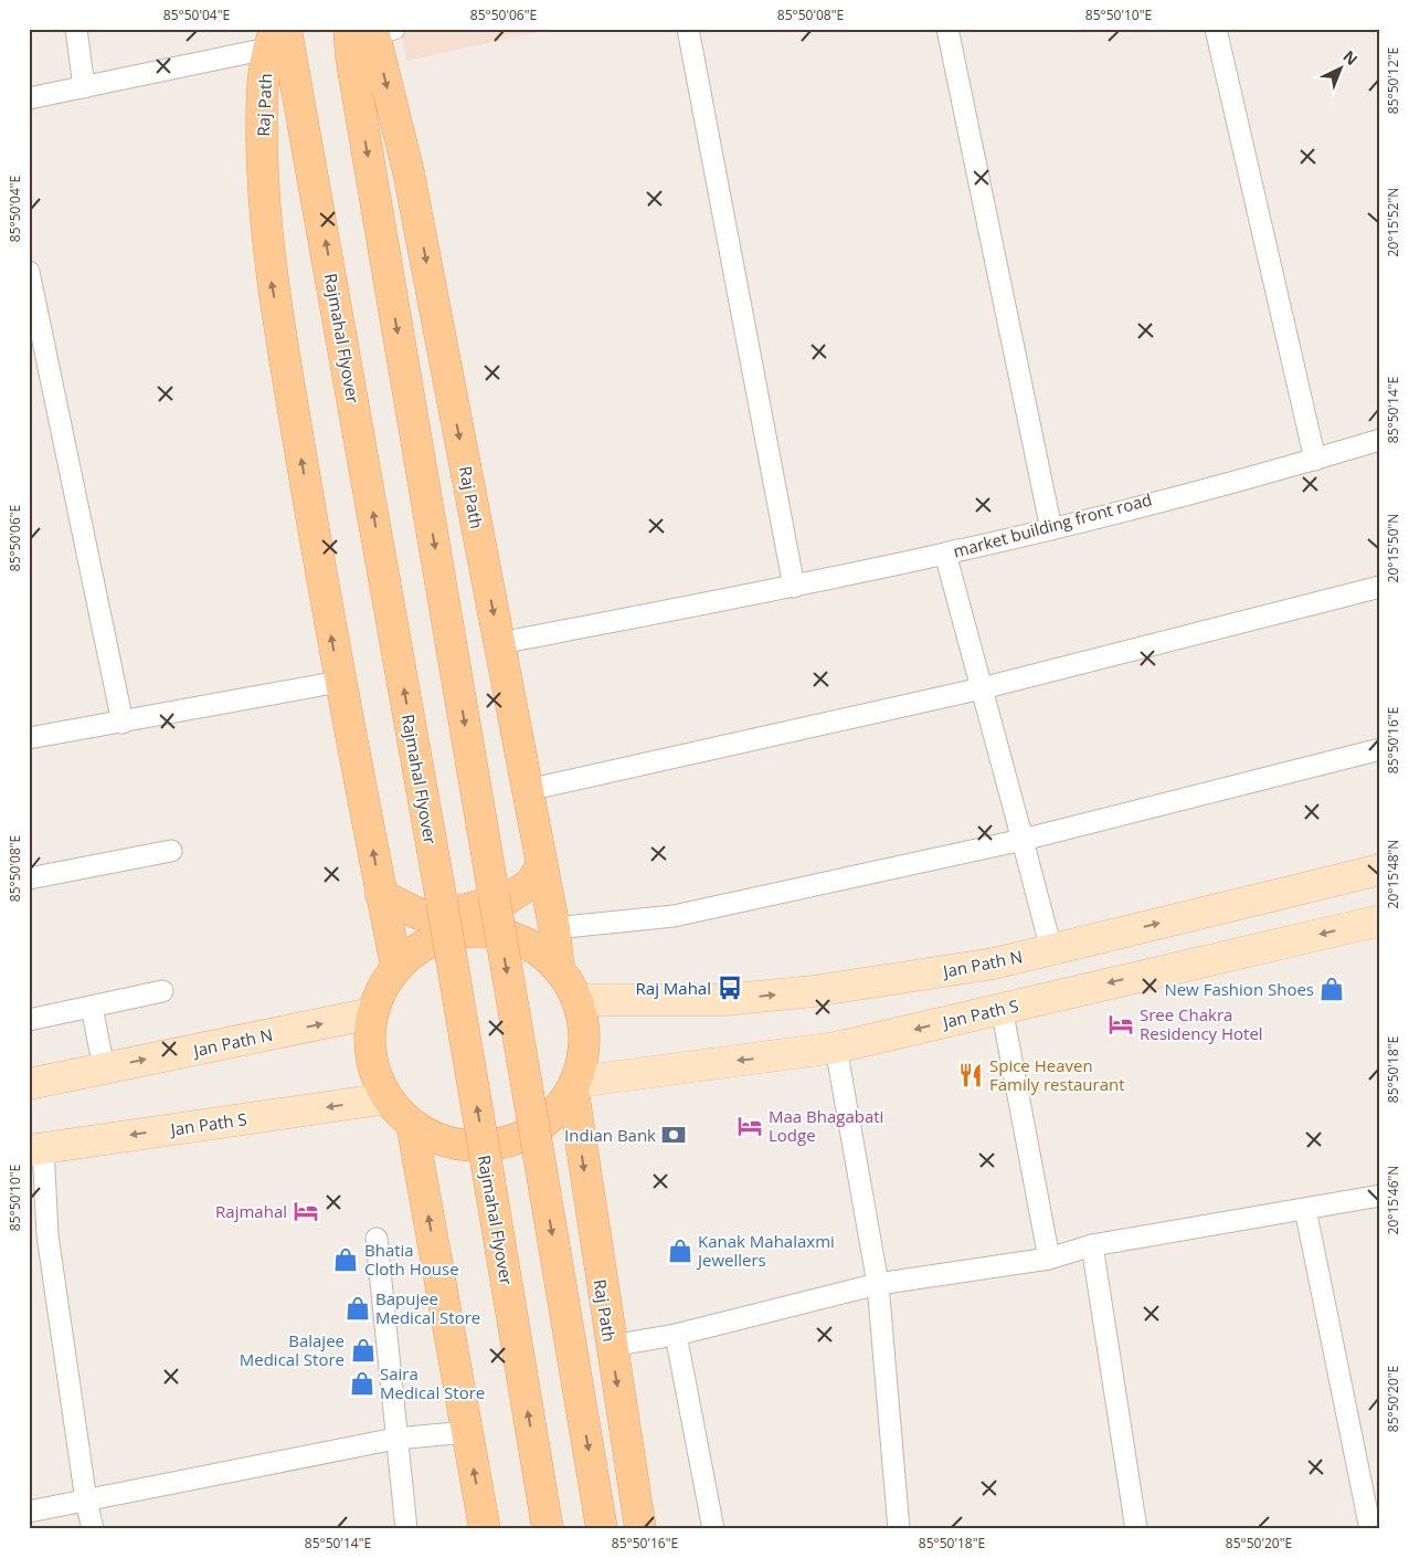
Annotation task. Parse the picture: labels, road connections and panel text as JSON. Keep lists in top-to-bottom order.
{
  "streets": {
    "main road": [
      "Raj Path",
      "Rajmahal Flyover",
      "Jan Path N",
      "Jan Path S"
    ]
  },
  "crossings": [
    ["Raj Path", "Rajmahal Flyover"],
    ["Raj Path", "Jan Path N"],
    ["Raj Path", "Jan Path S"]
  ],
  "one_way": ["Jan Path N", "Jan Path S"],
  "places": {
    "bus stop": ["Raj Mahal"],
    "shop": [
      "New Fashion Shoes",
      "Kanak Mahalaxmi Jewellers",
      "Bhatia Cloth House",
      "Bapujee Medical Store",
      "Balajee Medical Store",
      "Saira Medical Store"
    ],
    "hotel": ["Sree Chakra Residency Hotel", "Maa Bhagabati Lodge", "Rajmahal"],
    "restaurant": ["Spice Heaven Family restaurant"],
    "bank": ["Indian Bank"]
  },
  "north": "top right",
  "coordinates": [
    "85°50'04\"E",
    "85°50'06\"E",
    "85°50'08\"E",
    "85°50'10\"E",
    "85°50'12\"E",
    "20°15'52\"N",
    "85°50'14\"E",
    "20°15'50\"N",
    "85°50'16\"E",
    "20°15'48\"N",
    "85°50'18\"E",
    "20°15'46\"N",
    "85°50'20\"E"
  ]
}
